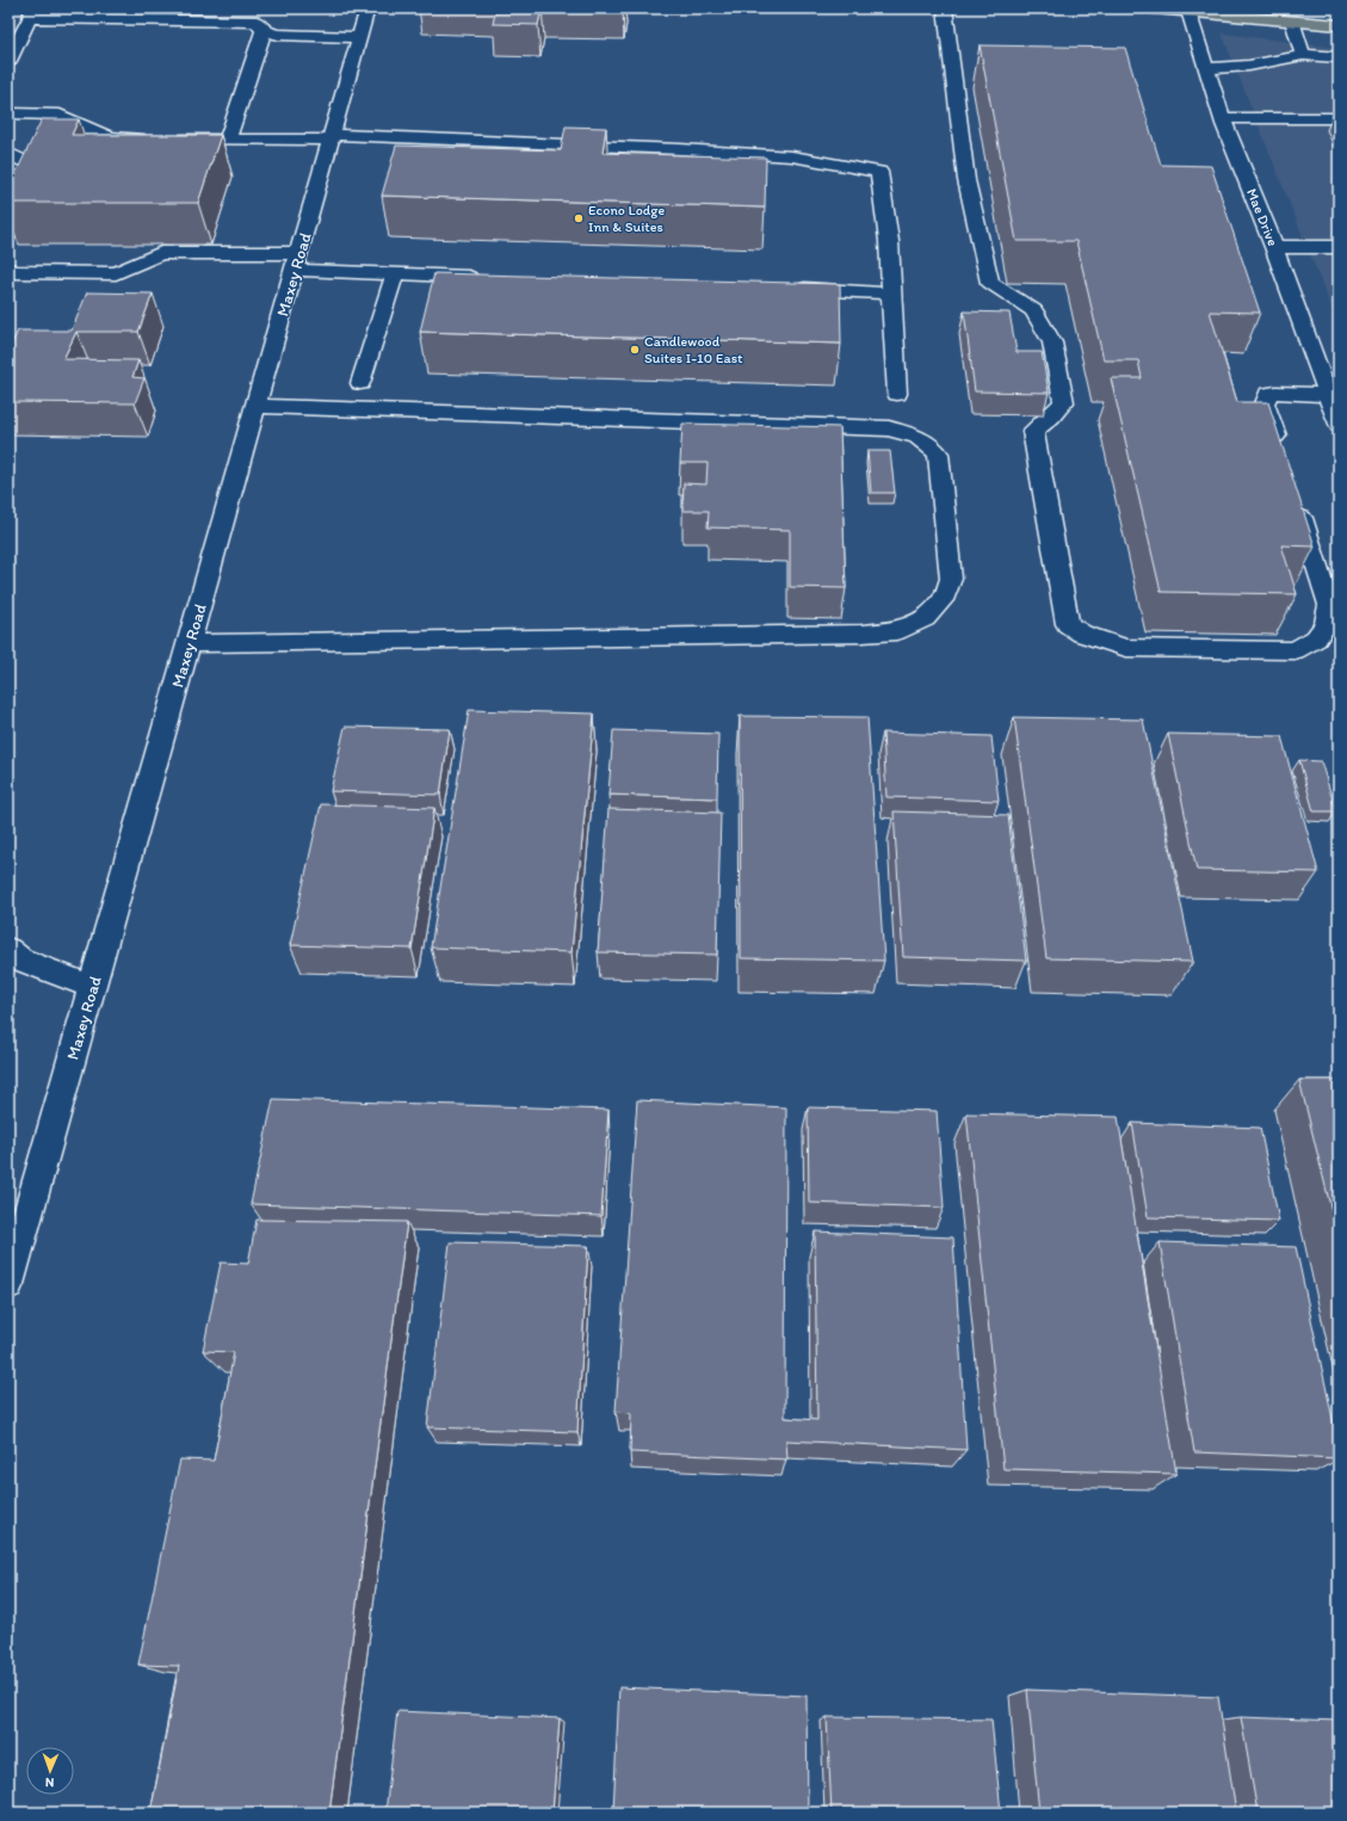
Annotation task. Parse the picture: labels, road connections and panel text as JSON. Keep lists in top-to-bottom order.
{
  "streets": {
    "street": ["Mae Drive", "Maxey Road"]
  },
  "places": ["Econo Lodge Inn & Suites", "Candlewood Suites I-10 East"],
  "north": "bottom"
}
